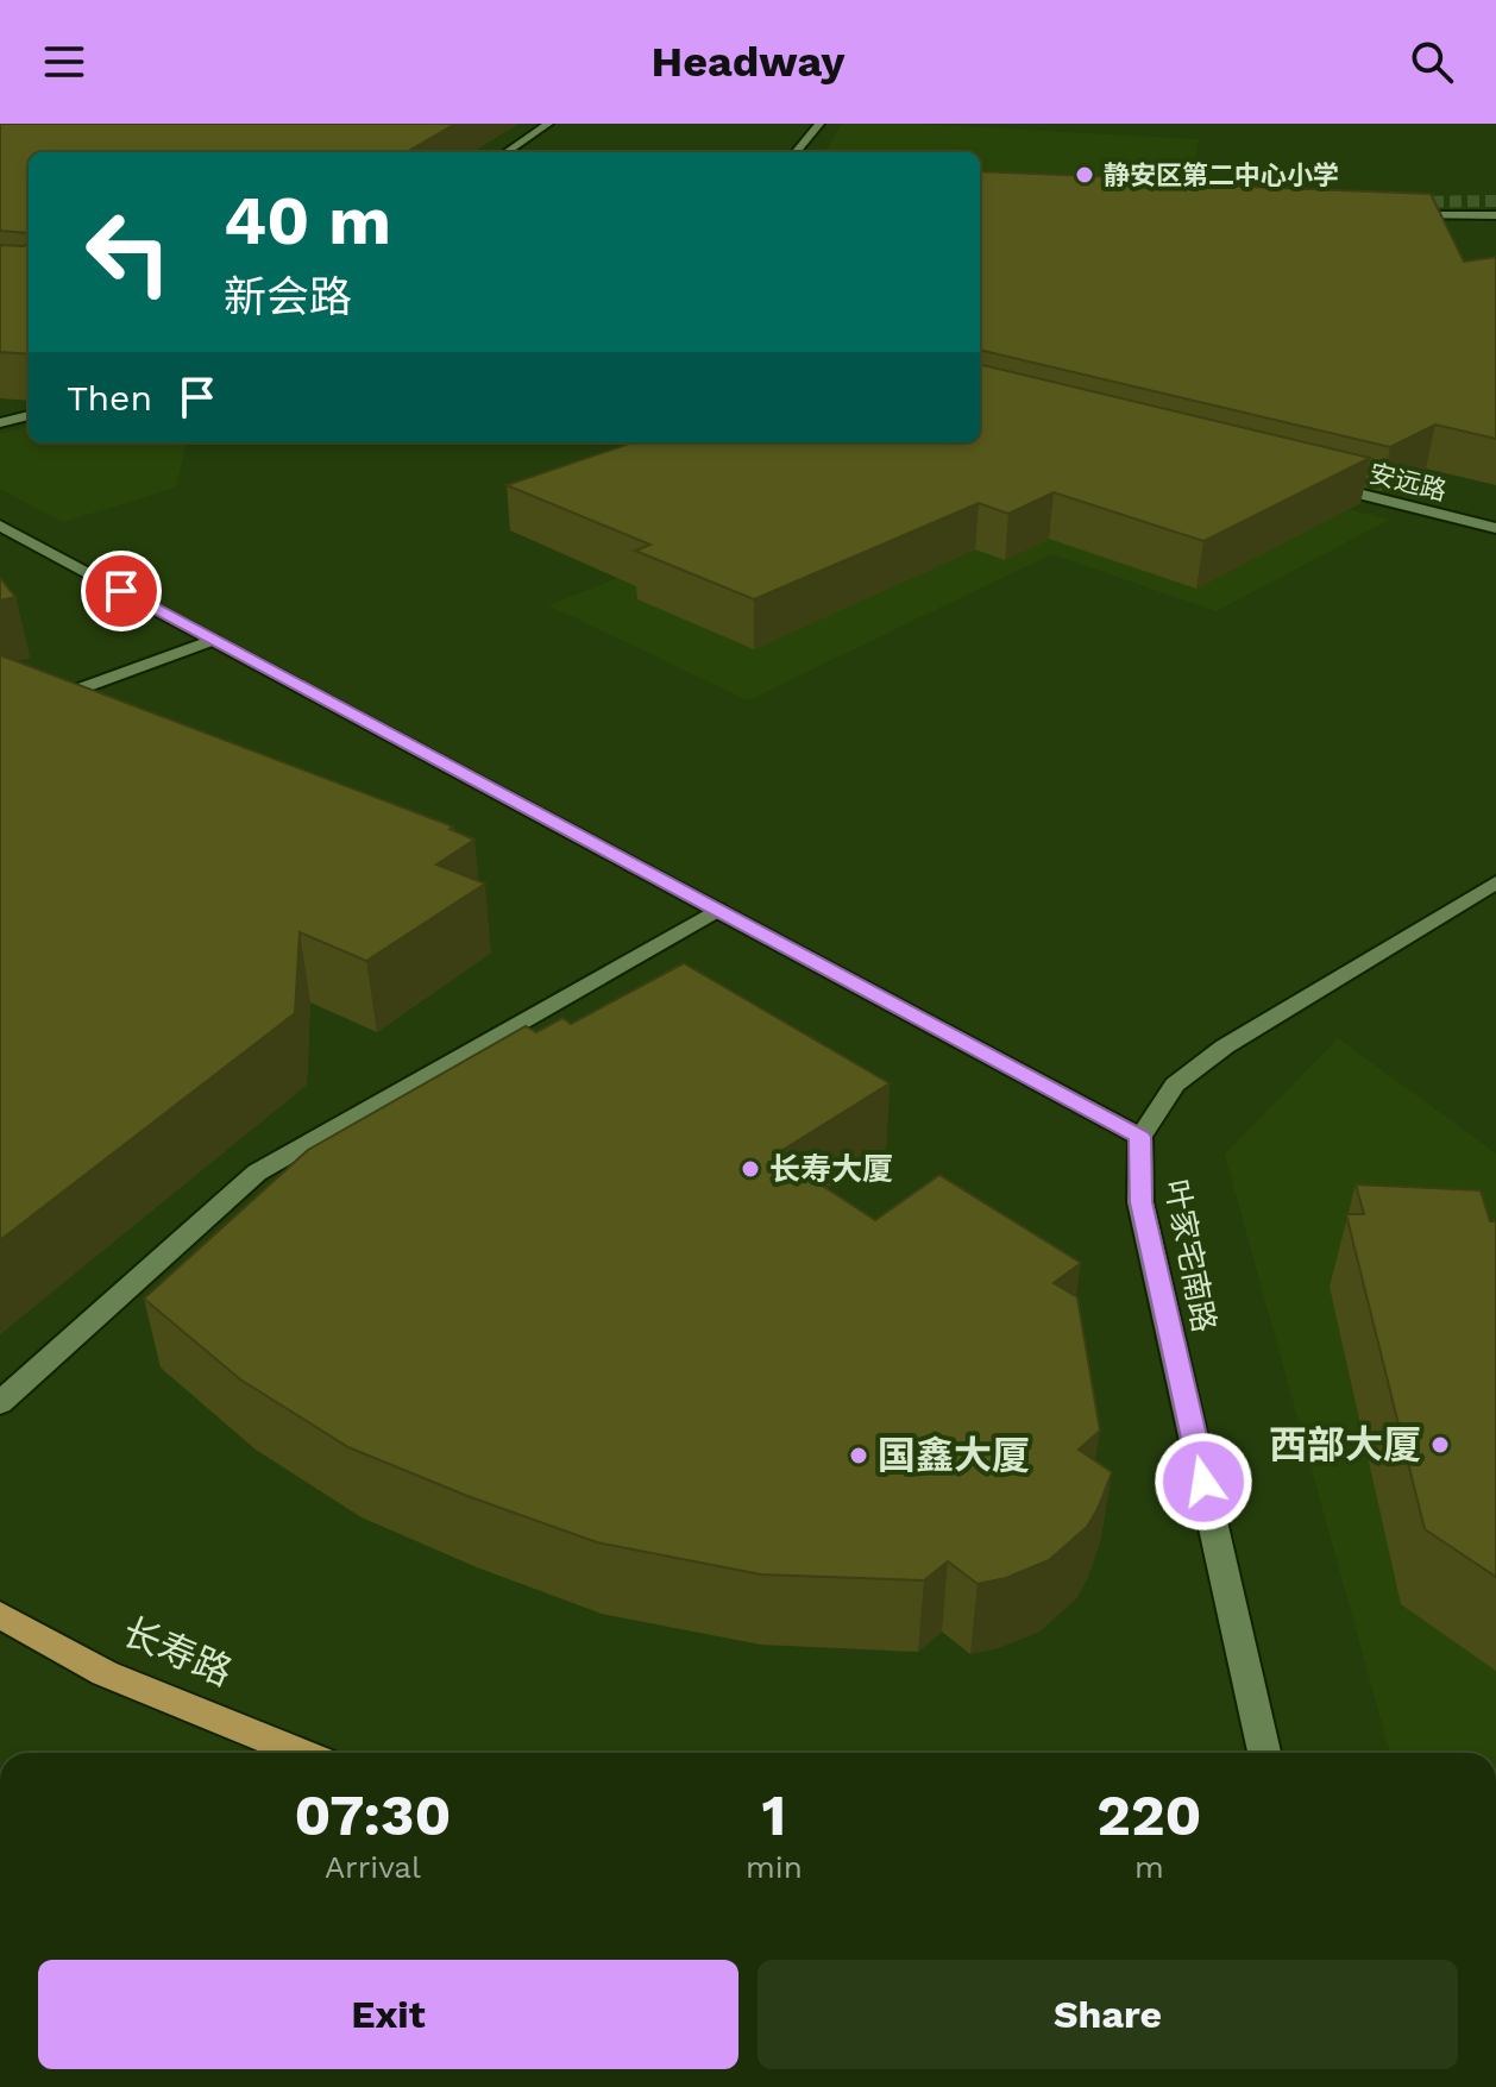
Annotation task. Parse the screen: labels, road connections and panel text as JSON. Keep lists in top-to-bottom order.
{
  "streets": {
    "main road": ["长寿路"],
    "street": ["安远路", "叶家宅南路"]
  },
  "places": [
    "静安区第二中心小学",
    "长寿大厦",
    "西部大厦",
    "国鑫大厦"
  ],
  "page": {
    "header": "Headway",
    "turn": ["40 m", "新会路"],
    "then": "Then",
    "eta": [
      "07:30",
      "Arrival",
      "1",
      "min",
      "220",
      "m"
    ],
    "buttons": ["Exit", "Share"]
  }
}
